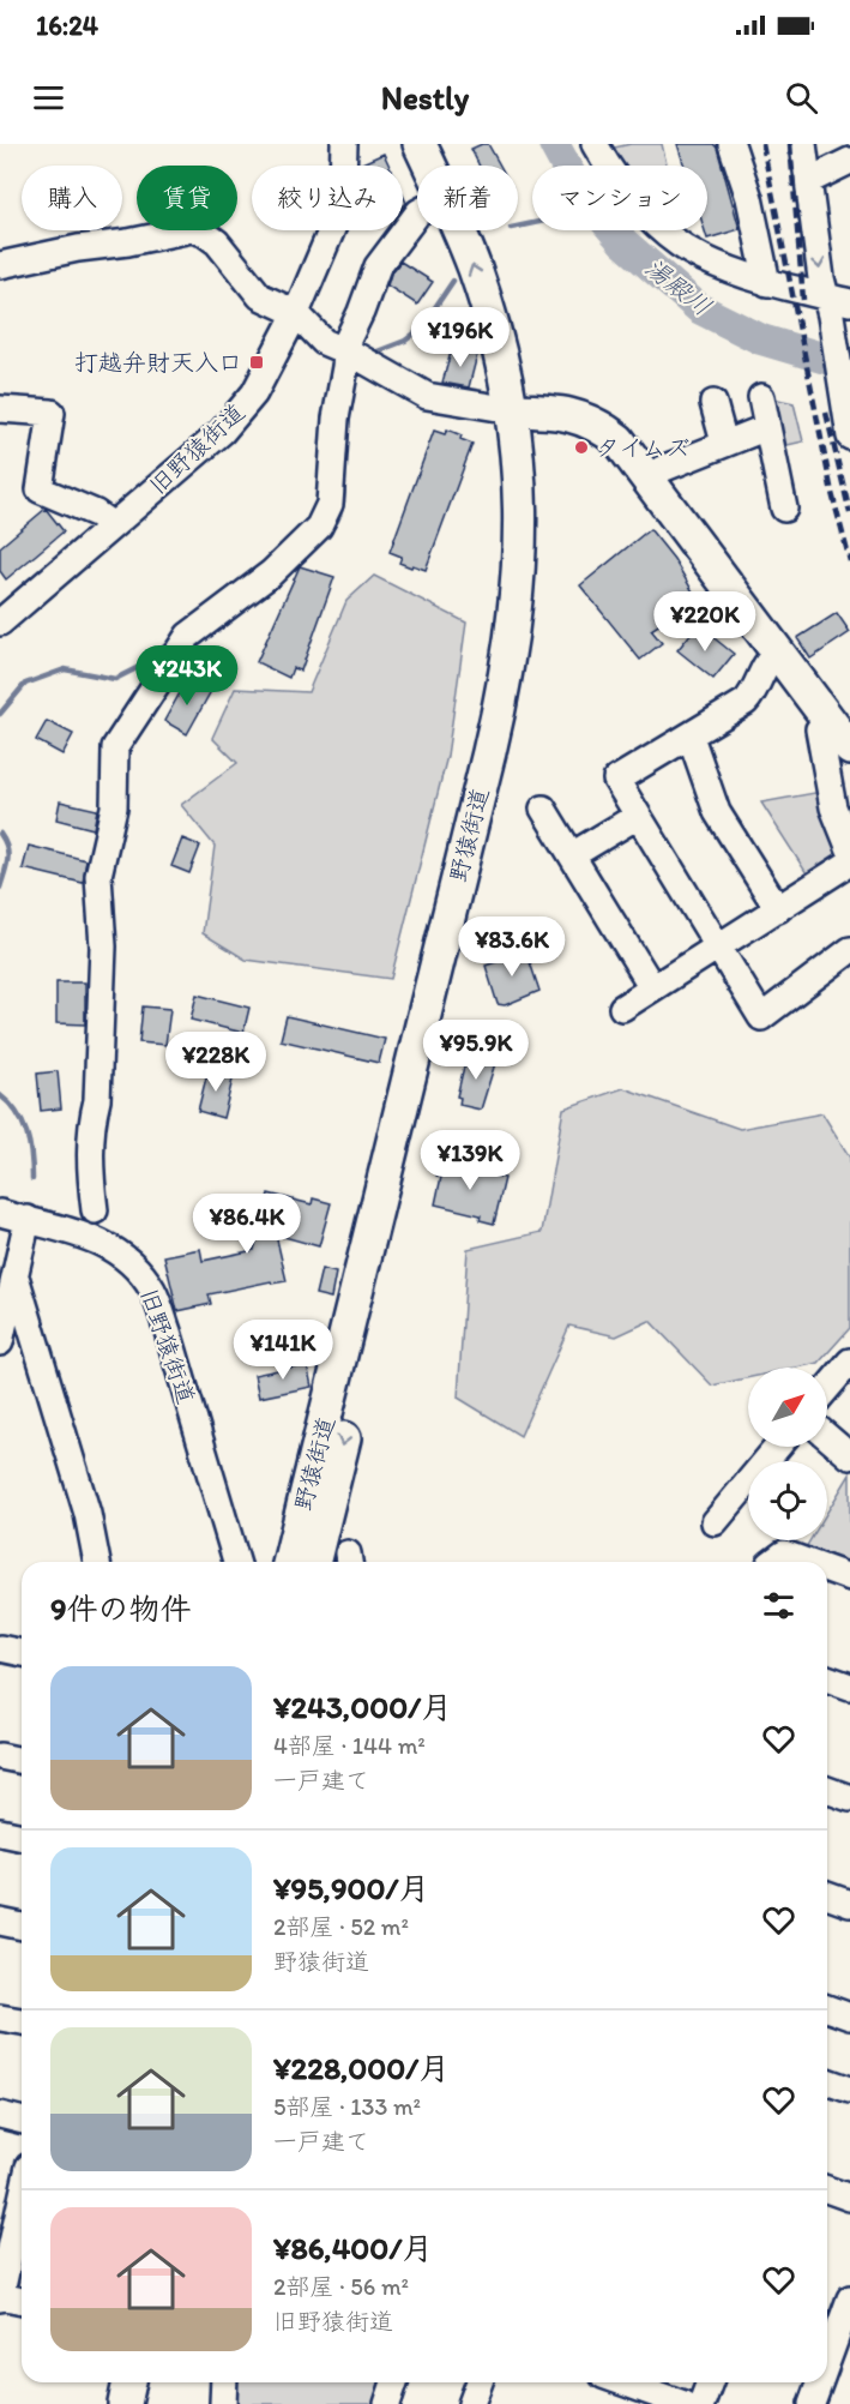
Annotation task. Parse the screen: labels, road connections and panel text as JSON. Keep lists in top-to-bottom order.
{
  "streets": {
    "main road": ["野猿街道"],
    "street": ["旧野猿街道"]
  },
  "water": ["湯殿川"],
  "places": {
    "transit": ["打越弁財天入口"],
    "other": ["タイムズ"]
  },
  "north": "top right",
  "page": {
    "status": "16:24",
    "header": "Nestly",
    "chip": [
      "購入",
      "賃貸",
      "絞り込み",
      "新着",
      "マンション"
    ],
    "price": [
      "¥196K",
      "¥220K",
      "¥243K",
      "¥83.6K",
      "¥95.9K",
      "¥228K",
      "¥139K",
      "¥86.4K",
      "¥141K"
    ],
    "heading": "9件の物件",
    "list": [
      {
        "name": "¥243,000/月",
        "note": "4部屋 · 144 m² · 一戸建て"
      },
      {
        "name": "¥95,900/月",
        "note": "2部屋 · 52 m² · 野猿街道"
      },
      {
        "name": "¥228,000/月",
        "note": "5部屋 · 133 m² · 一戸建て"
      },
      {
        "name": "¥86,400/月",
        "note": "2部屋 · 56 m² · 旧野猿街道"
      }
    ]
  }
}
